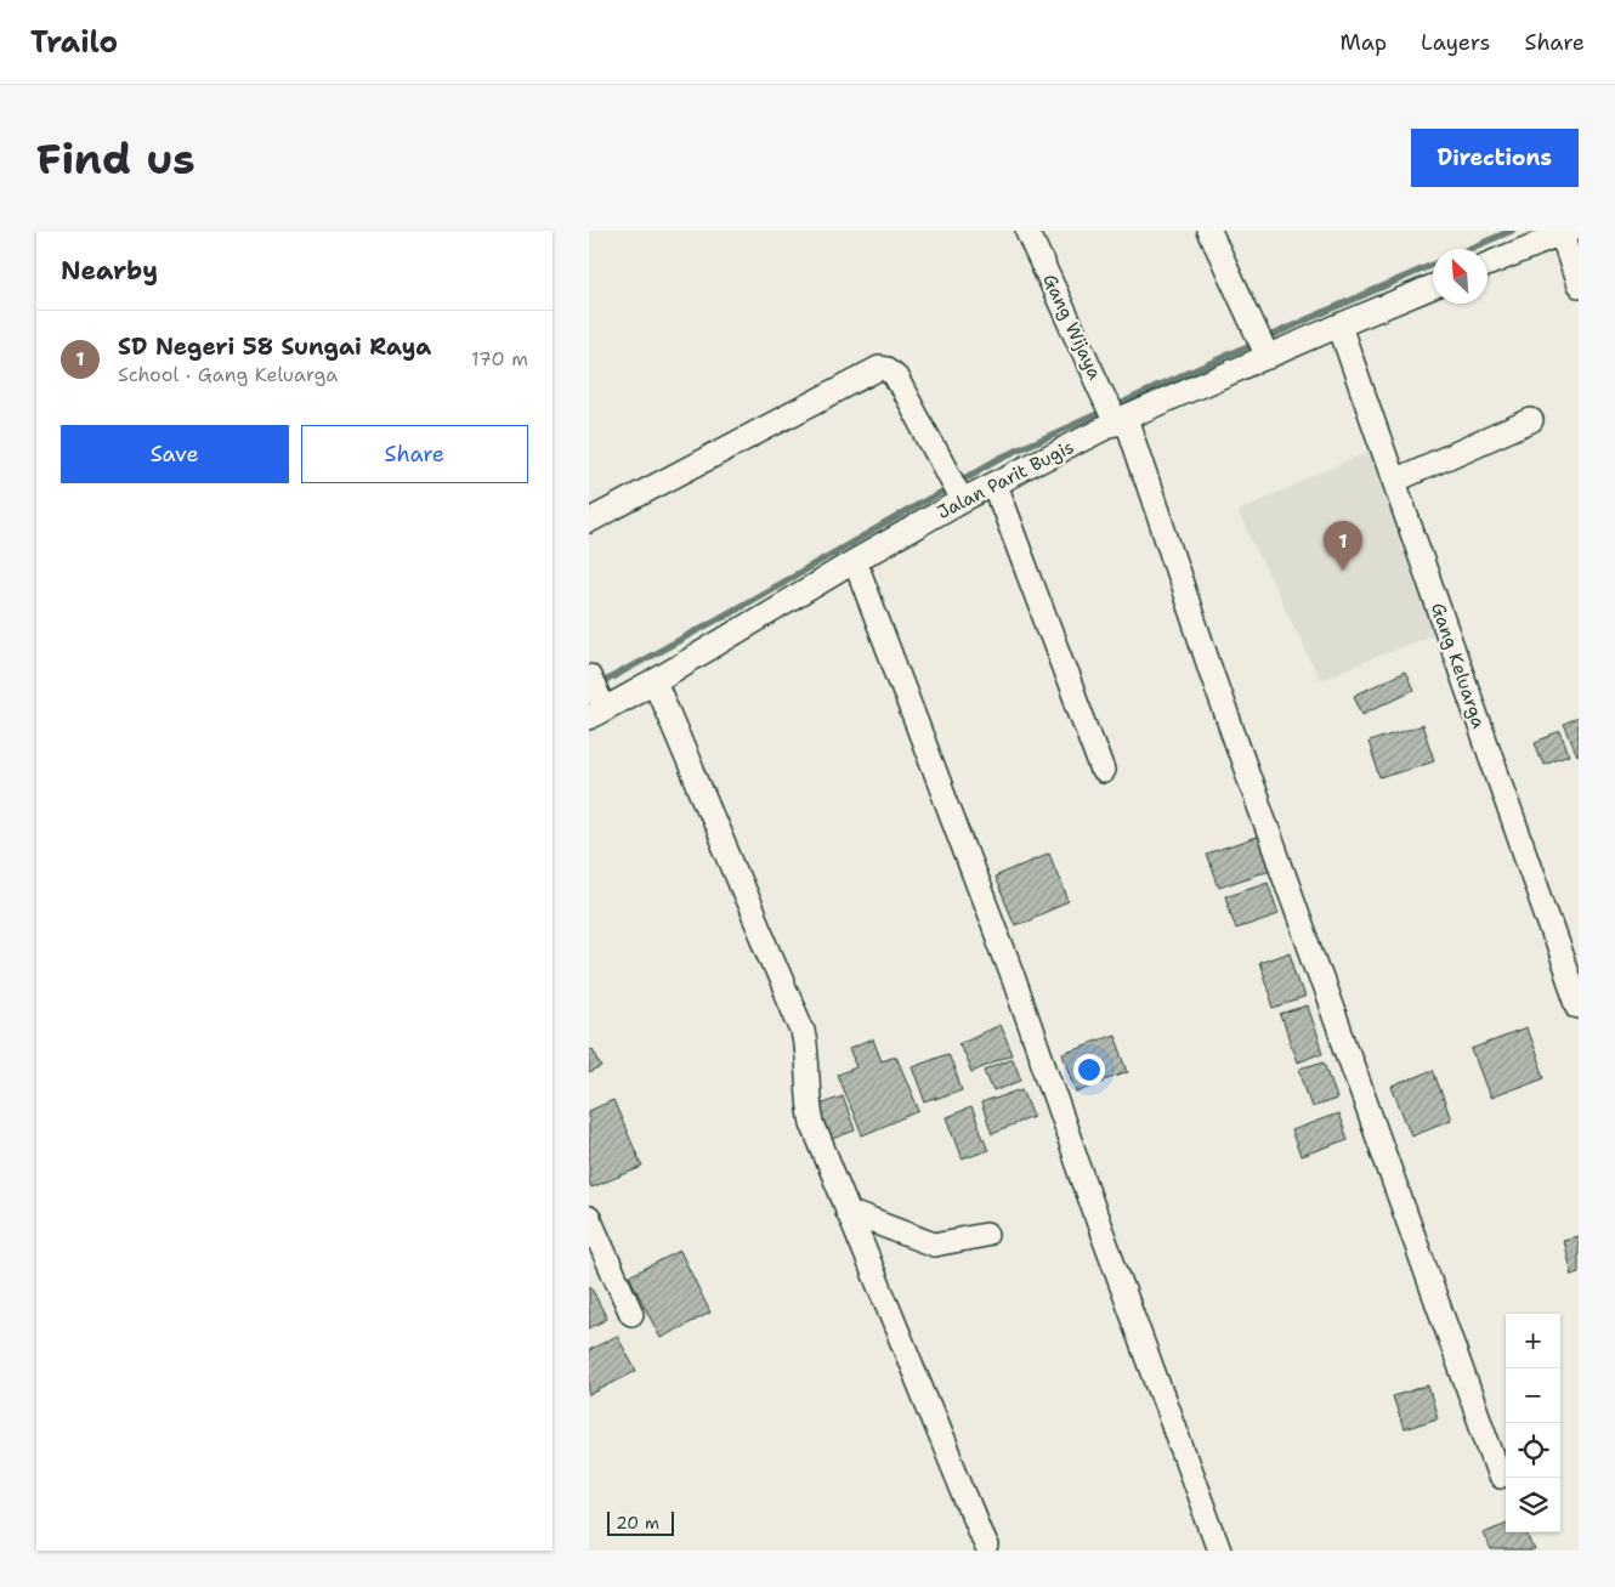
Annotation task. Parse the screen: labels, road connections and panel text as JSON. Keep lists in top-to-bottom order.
{
  "streets": {
    "street": ["Gang Wijaya", "Jalan Parit Bugis", "Gang Keluarga"]
  },
  "crossings": [
    ["Gang Wijaya", "Jalan Parit Bugis"],
    ["Jalan Parit Bugis", "Gang Keluarga"]
  ],
  "scale_bar": "20 m",
  "north": "top left",
  "page": {
    "header": "Trailo",
    "nav": ["Map", "Layers", "Share"],
    "buttons": [
      "Directions",
      ["Save", "Share"]
    ],
    "title": "Find us",
    "heading": "Nearby",
    "list": [
      {
        "mark": "1",
        "name": "SD Negeri 58 Sungai Raya",
        "note": "School · Gang Keluarga",
        "value": "170 m"
      }
    ],
    "pins": "1",
    "map_buttons": ["+", "−"],
    "scale": "20 m"
  }
}
